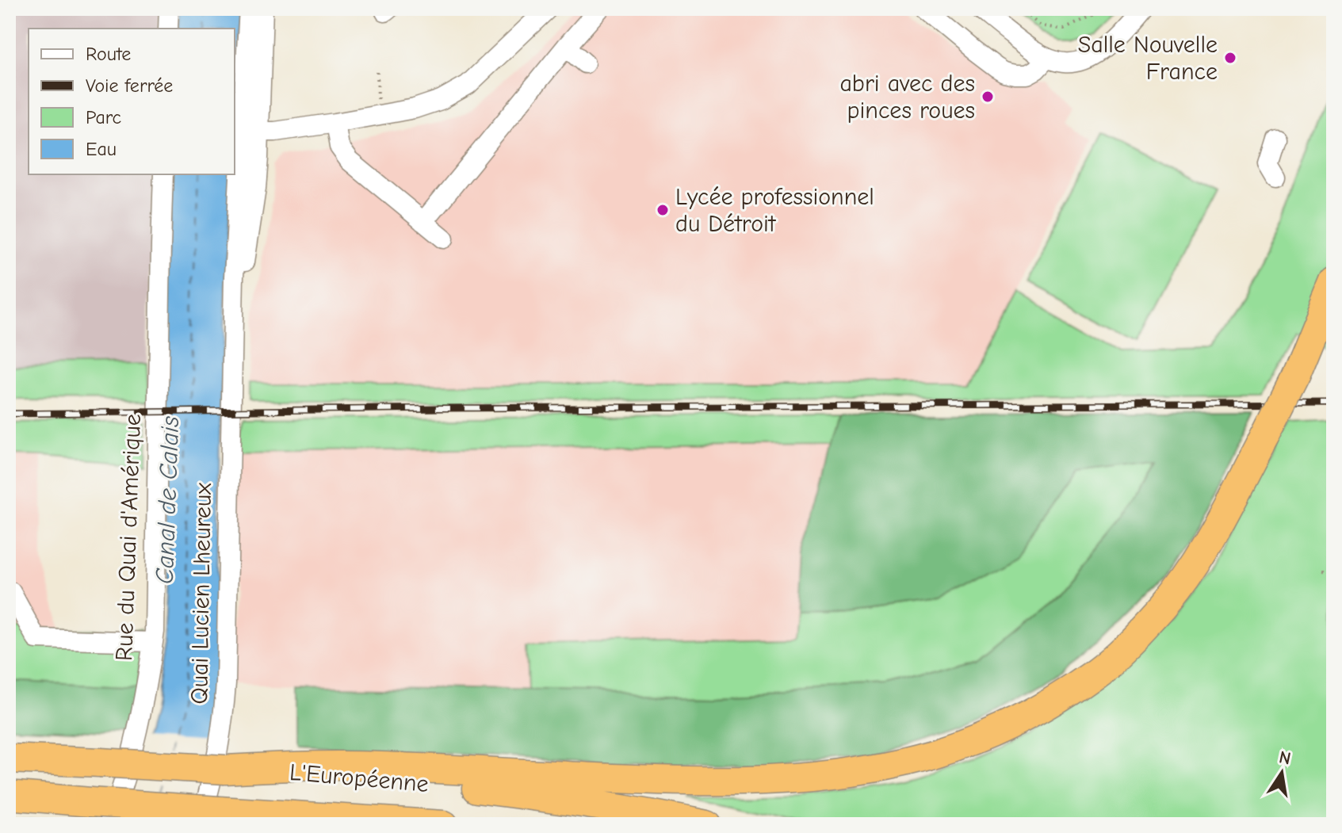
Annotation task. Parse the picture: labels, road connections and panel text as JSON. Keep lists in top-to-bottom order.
{
  "streets": {
    "highway": ["L'Européenne"],
    "street": ["Rue du Quai d'Amérique", "Quai Lucien Lheureux"]
  },
  "crossings": [
    ["Quai Lucien Lheureux", "L'Européenne"]
  ],
  "water": ["Canal de Calais"],
  "places": ["Salle Nouvelle France", "abri avec des pinces roues", "Lycée professionnel du Détroit"],
  "legend": [
    "Route",
    "Voie ferrée",
    "Parc",
    "Eau"
  ],
  "north": "top"
}
